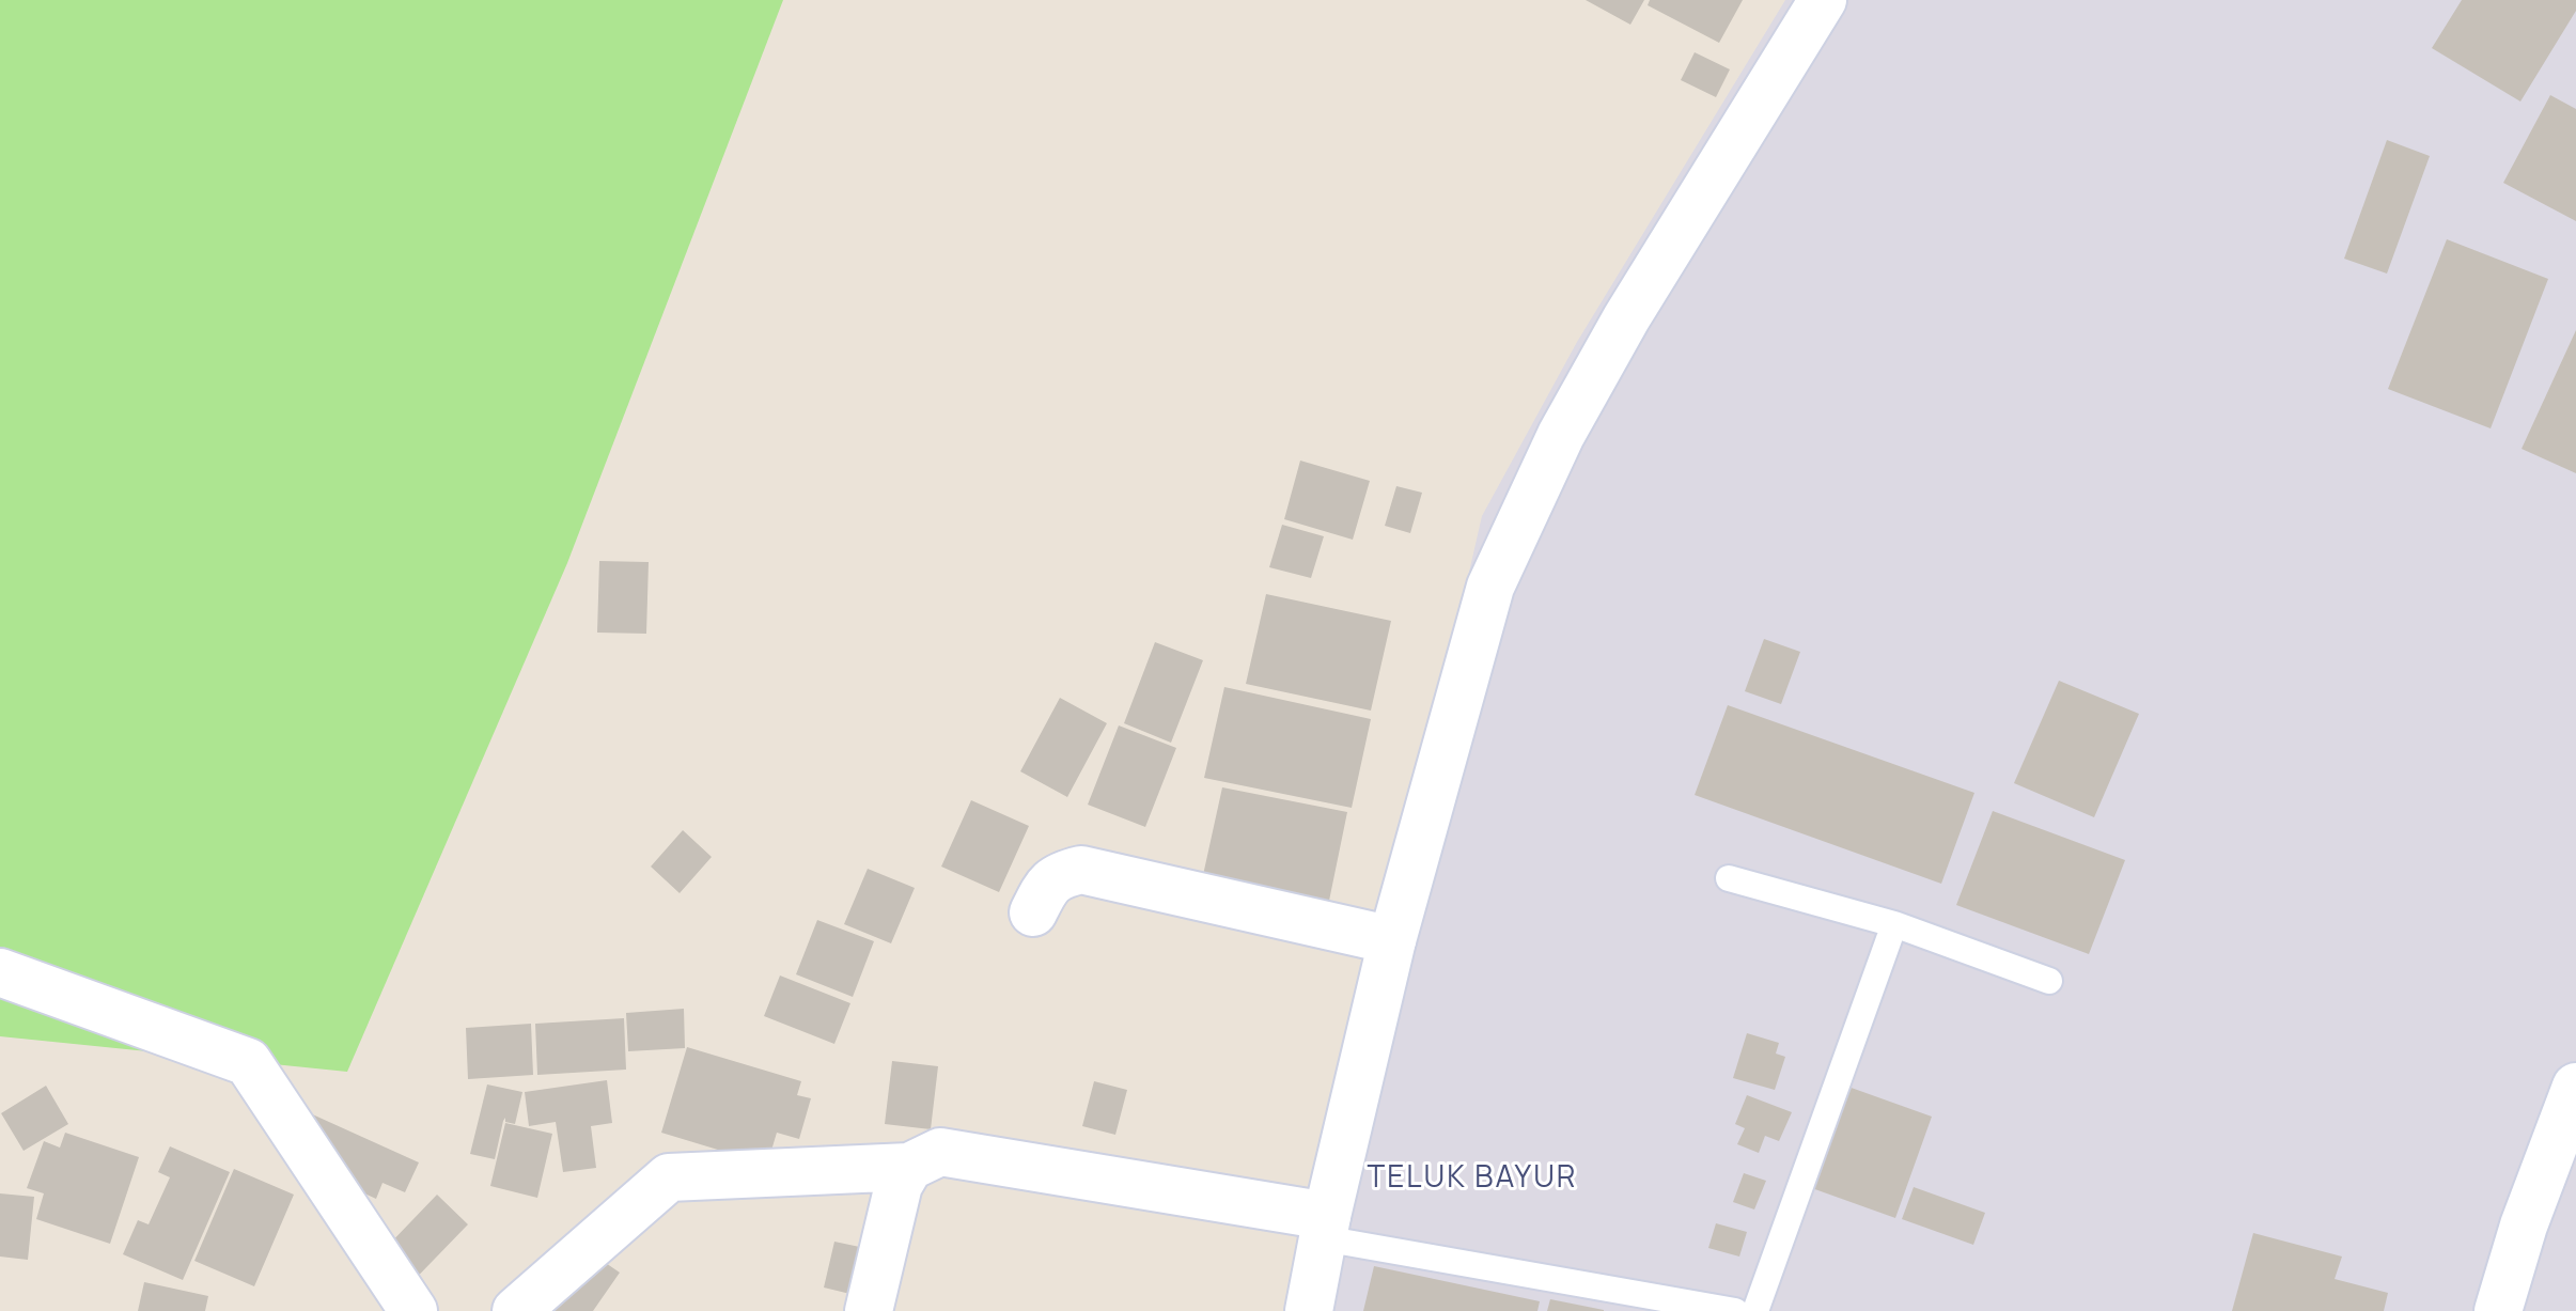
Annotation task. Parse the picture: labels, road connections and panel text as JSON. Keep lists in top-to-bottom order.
{
  "districts": ["TELUK BAYUR"]
}
